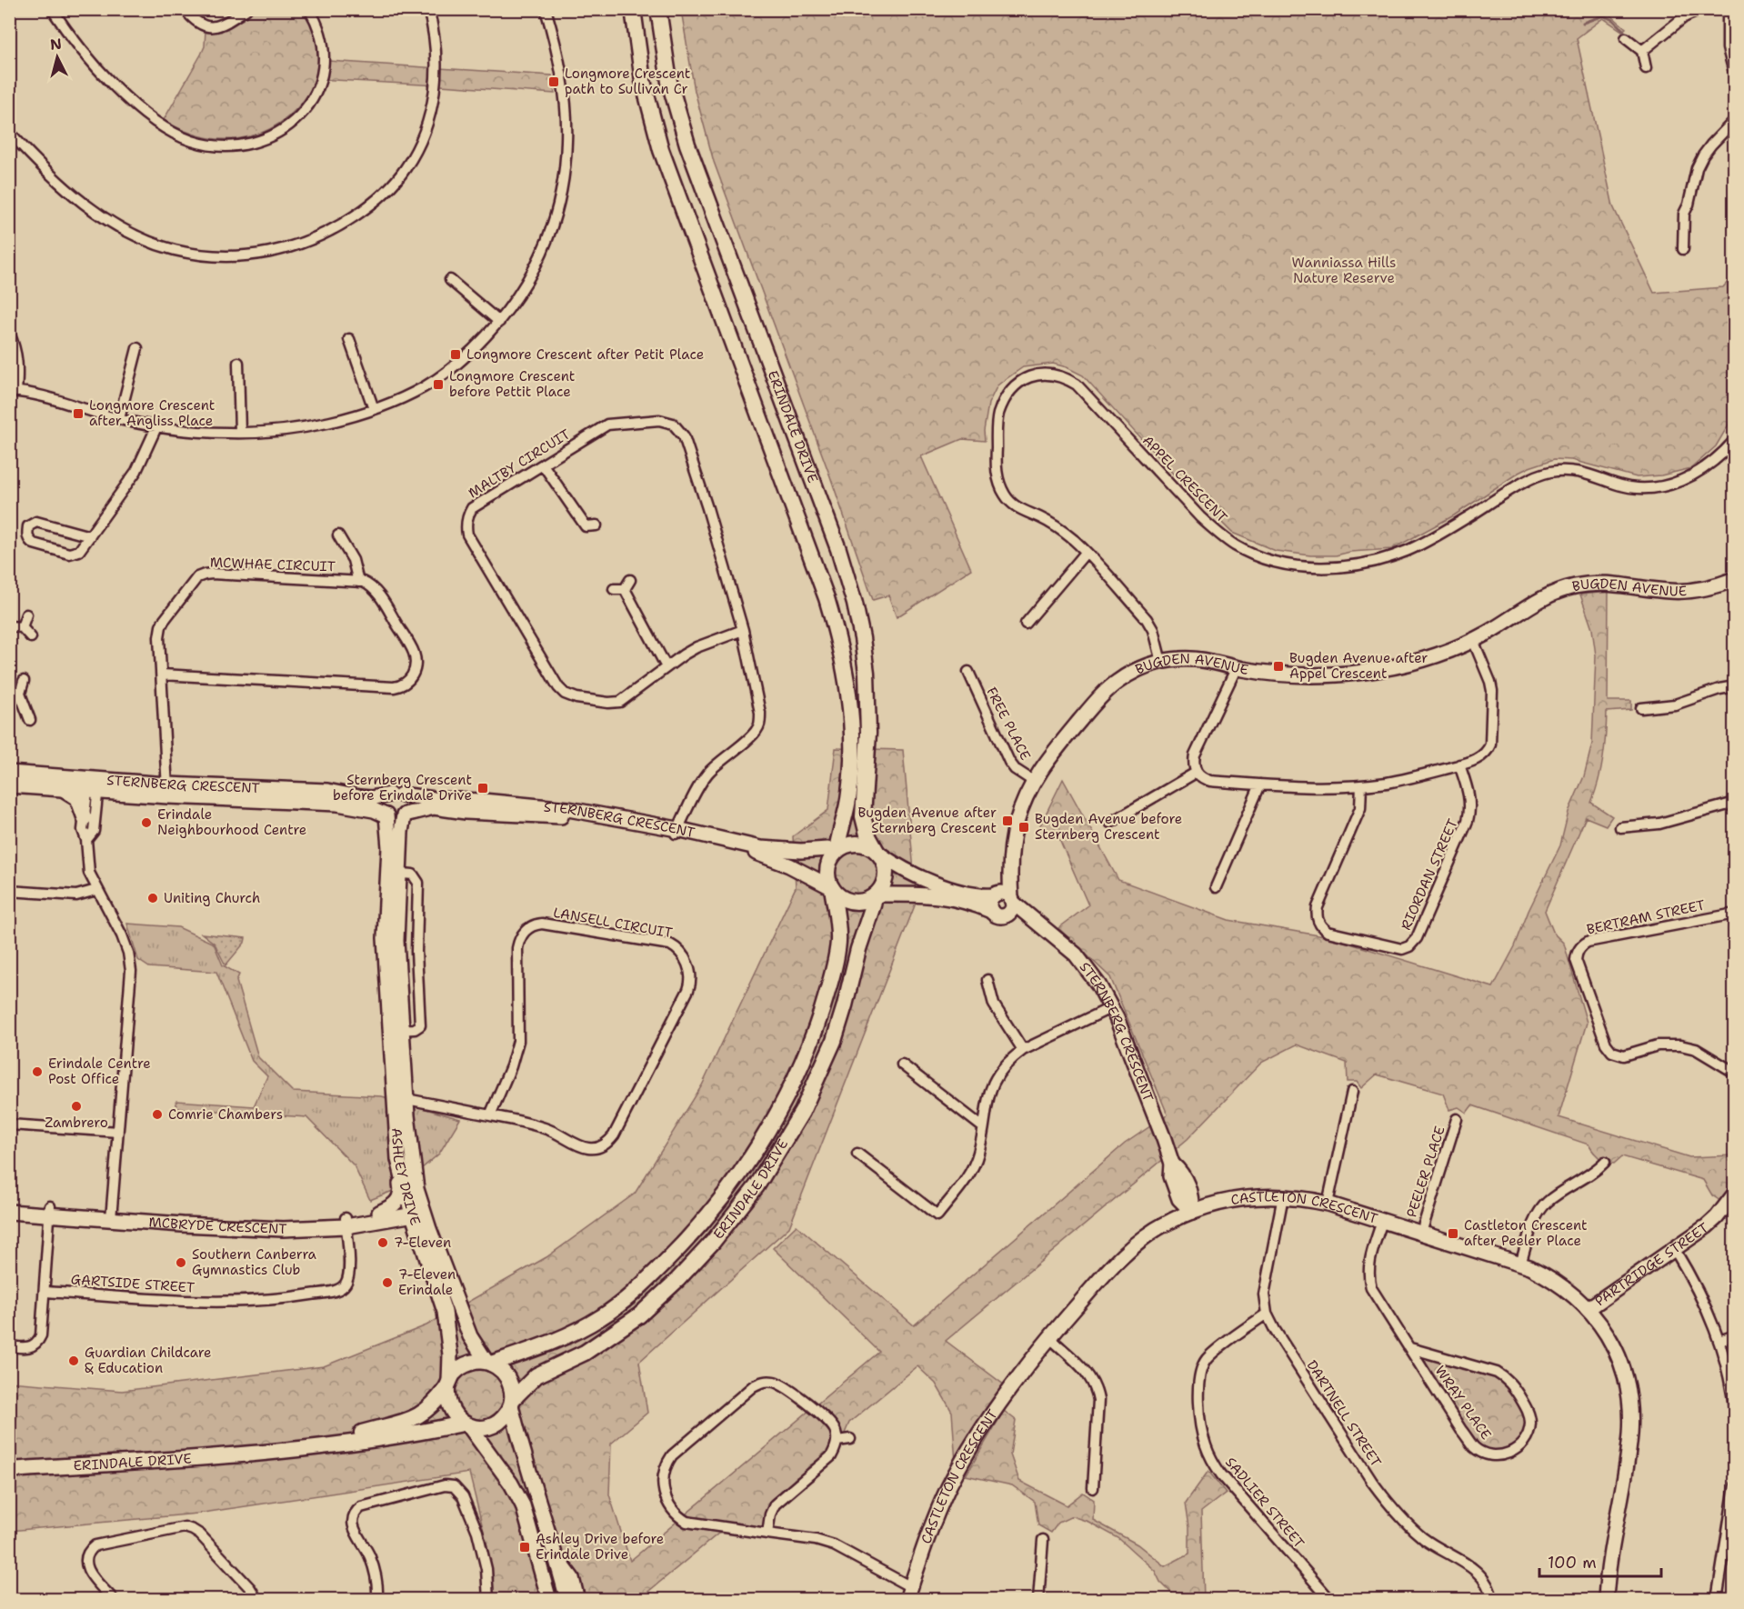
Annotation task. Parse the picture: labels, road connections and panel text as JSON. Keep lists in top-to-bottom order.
{
  "streets": {
    "main road": ["ERINDALE DRIVE"],
    "street": [
      "MALTBY CIRCUIT",
      "APPEL CRESCENT",
      "MCWHAE CIRCUIT",
      "BUGDEN AVENUE",
      "FREE PLACE",
      "STERNBERG CRESCENT",
      "RIORDAN STREET",
      "BERTRAM STREET",
      "LANSELL CIRCUIT",
      "PEELER PLACE",
      "ASHLEY DRIVE",
      "CASTLETON CRESCENT",
      "MCBRYDE CRESCENT",
      "PARTRIDGE STREET",
      "GARTSIDE STREET",
      "WRAY PLACE",
      "DARTNELL STREET",
      "SADLIER STREET"
    ]
  },
  "crossings": [
    ["ERINDALE DRIVE", "STERNBERG CRESCENT"],
    ["ERINDALE DRIVE", "ASHLEY DRIVE"],
    ["MALTBY CIRCUIT", "STERNBERG CRESCENT"],
    ["APPEL CRESCENT", "BUGDEN AVENUE"],
    ["MCWHAE CIRCUIT", "STERNBERG CRESCENT"],
    ["BUGDEN AVENUE", "FREE PLACE"],
    ["BUGDEN AVENUE", "STERNBERG CRESCENT"],
    ["STERNBERG CRESCENT", "ASHLEY DRIVE"],
    ["STERNBERG CRESCENT", "CASTLETON CRESCENT"],
    ["LANSELL CIRCUIT", "ASHLEY DRIVE"],
    ["PEELER PLACE", "CASTLETON CRESCENT"],
    ["ASHLEY DRIVE", "MCBRYDE CRESCENT"],
    ["CASTLETON CRESCENT", "PARTRIDGE STREET"],
    ["CASTLETON CRESCENT", "WRAY PLACE"],
    ["CASTLETON CRESCENT", "DARTNELL STREET"],
    ["MCBRYDE CRESCENT", "GARTSIDE STREET"],
    ["DARTNELL STREET", "SADLIER STREET"]
  ],
  "parks": ["Wanniassa Hills Nature Reserve"],
  "places": {
    "transit": [
      "Longmore Crescent path to Sullivan Cr",
      "Longmore Crescent after Petit Place",
      "Longmore Crescent before Pettit Place",
      "Longmore Crescent after Angliss Place",
      "Bugden Avenue after Appel Crescent",
      "Sternberg Crescent before Erindale Drive",
      "Bugden Avenue after Sternberg Crescent",
      "Bugden Avenue before Sternberg Crescent",
      "Castleton Crescent after Peeler Place",
      "Ashley Drive before Erindale Drive"
    ],
    "other": [
      "Erindale Neighbourhood Centre",
      "Uniting Church",
      "Erindale Centre Post Office",
      "Zambrero",
      "Comrie Chambers",
      "7-Eleven",
      "Southern Canberra Gymnastics Club",
      "7-Eleven Erindale",
      "Guardian Childcare & Education"
    ]
  },
  "scale_bar": "100 m",
  "north": "top"
}
